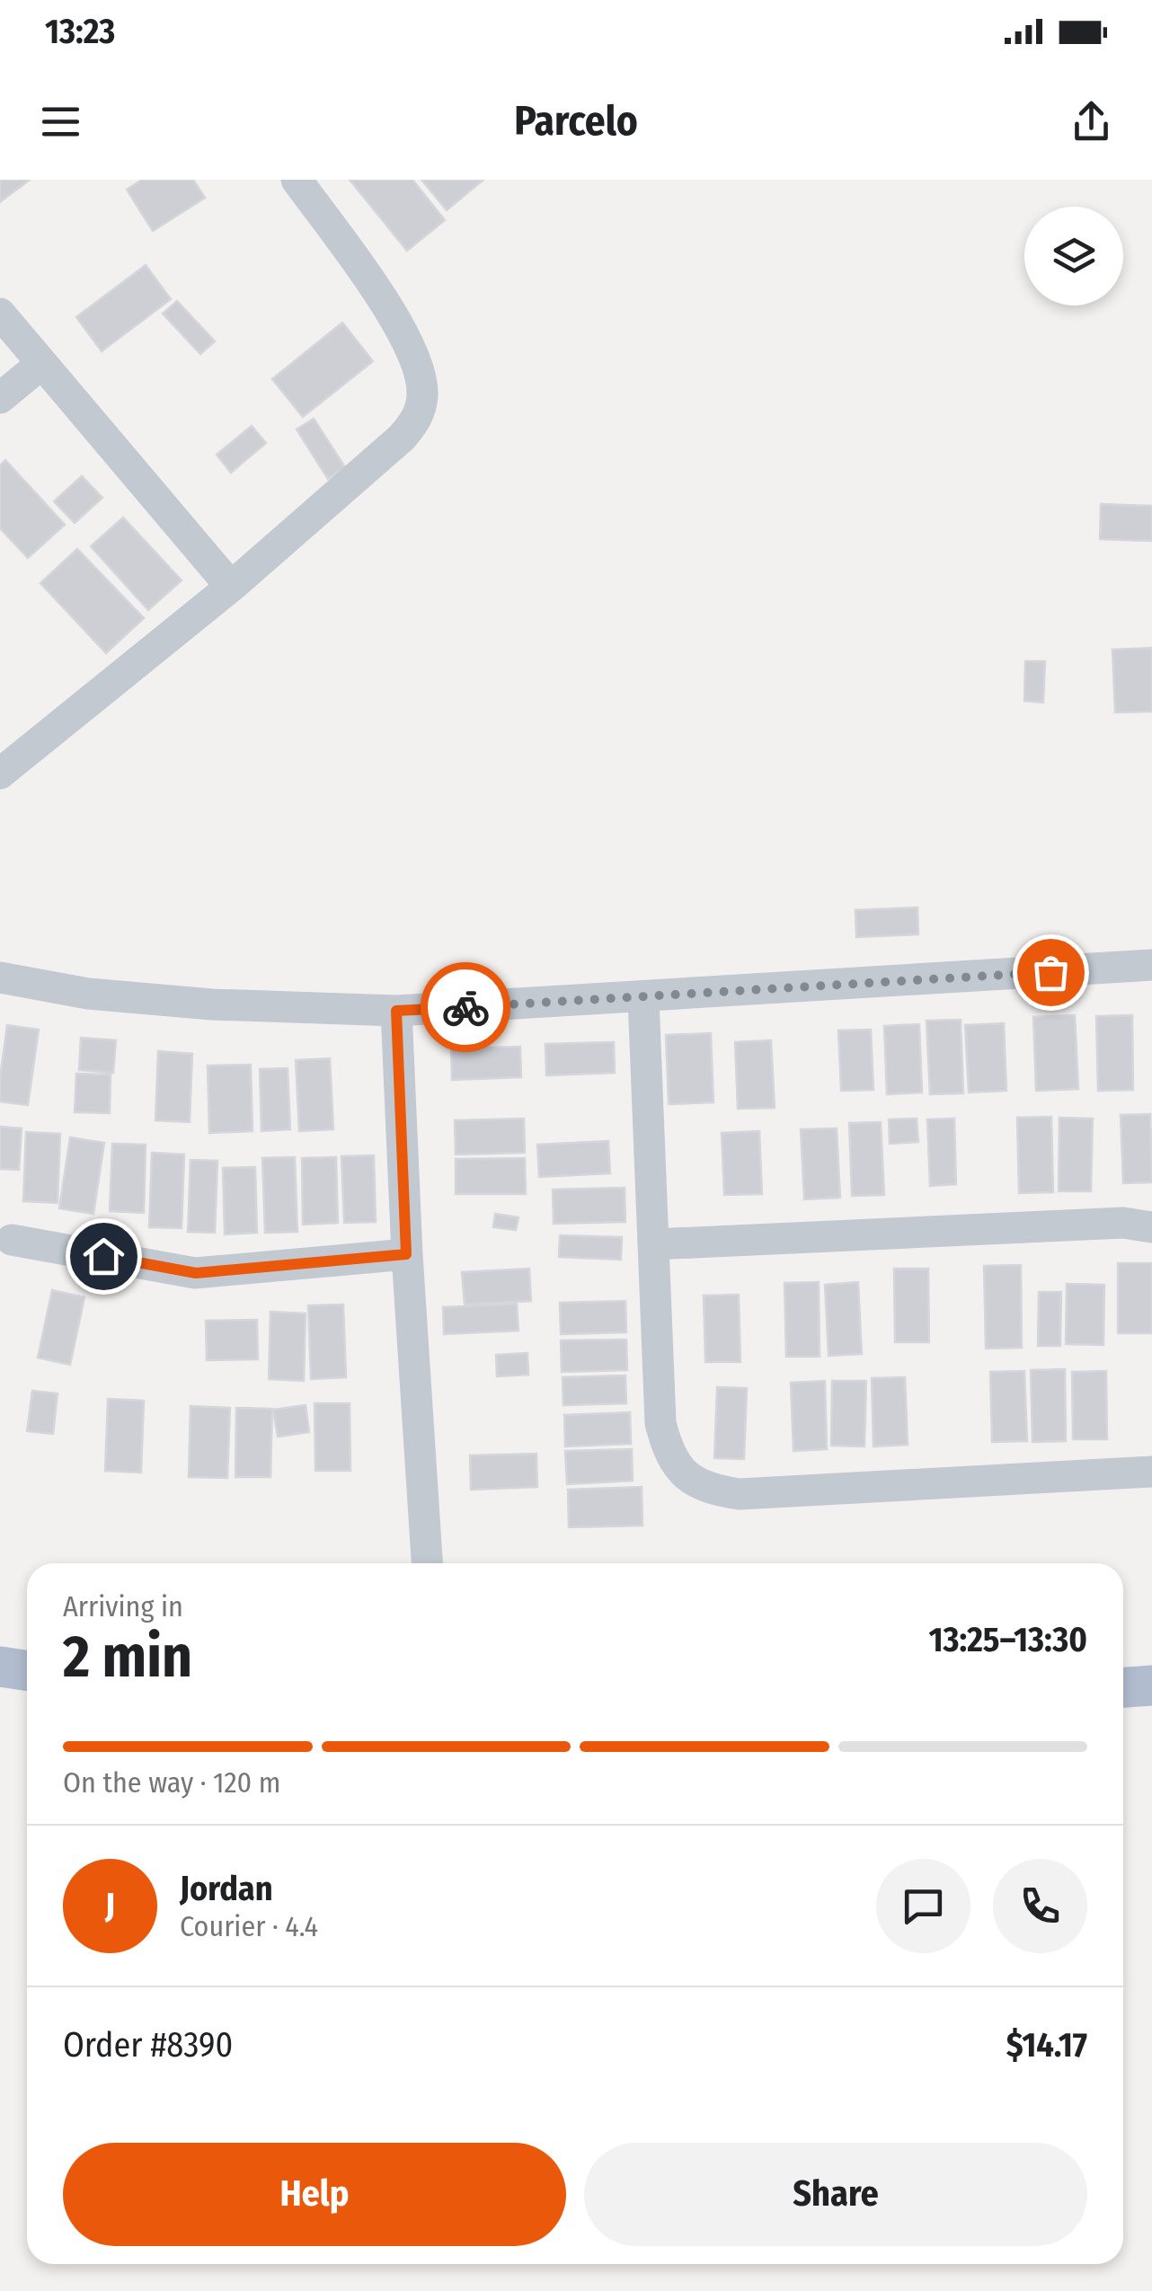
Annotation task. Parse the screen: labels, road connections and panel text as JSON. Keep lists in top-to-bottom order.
{
  "page": {
    "status": "13:23",
    "header": "Parcelo",
    "heading": ["2 min", "Arriving in", "13:25–13:30"],
    "panel": [
      "Jordan",
      "Courier · 4.4",
      "Order #8390",
      "$14.17"
    ],
    "bar": "On the way · 120 m",
    "round": "J",
    "buttons": ["Help", "Share"]
  }
}
